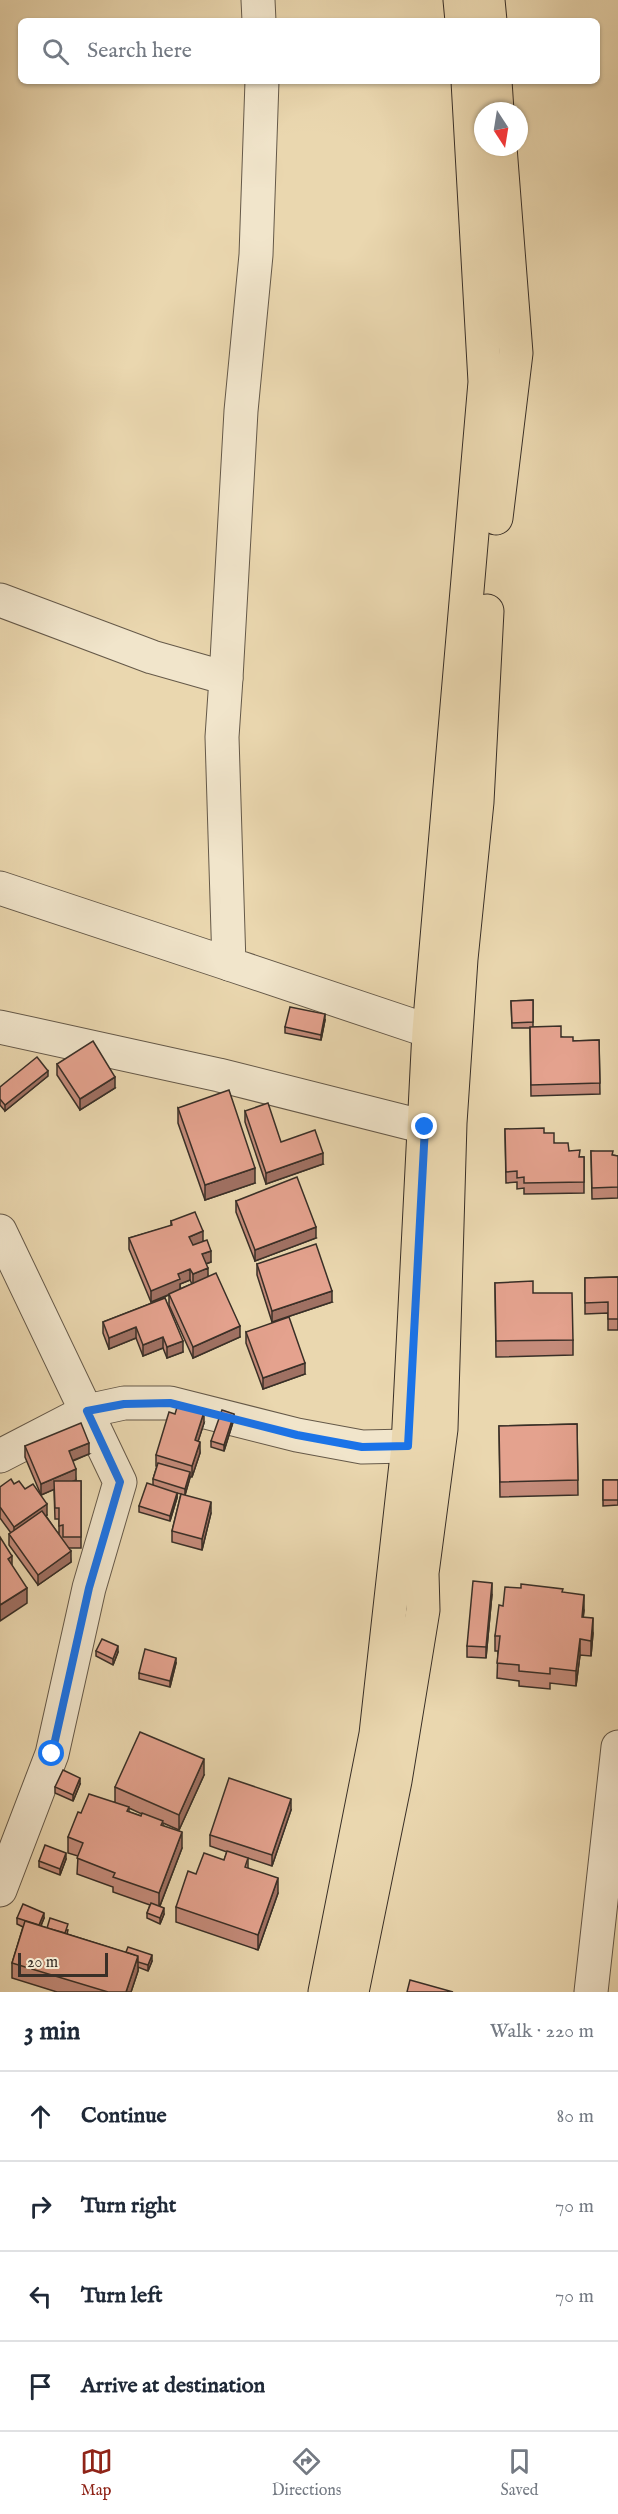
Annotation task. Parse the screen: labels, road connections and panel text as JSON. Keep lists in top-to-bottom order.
{
  "scale_bar": "20 m",
  "north": "bottom",
  "page": {
    "search": "Search here",
    "scale": "20 m",
    "heading": ["3 min", "Walk · 220 m"],
    "list": [
      ["Continue", "80 m"],
      ["Turn right", "70 m"],
      ["Turn left", "70 m"],
      "Arrive at destination"
    ],
    "nav": ["Map", "Directions", "Saved"]
  }
}
